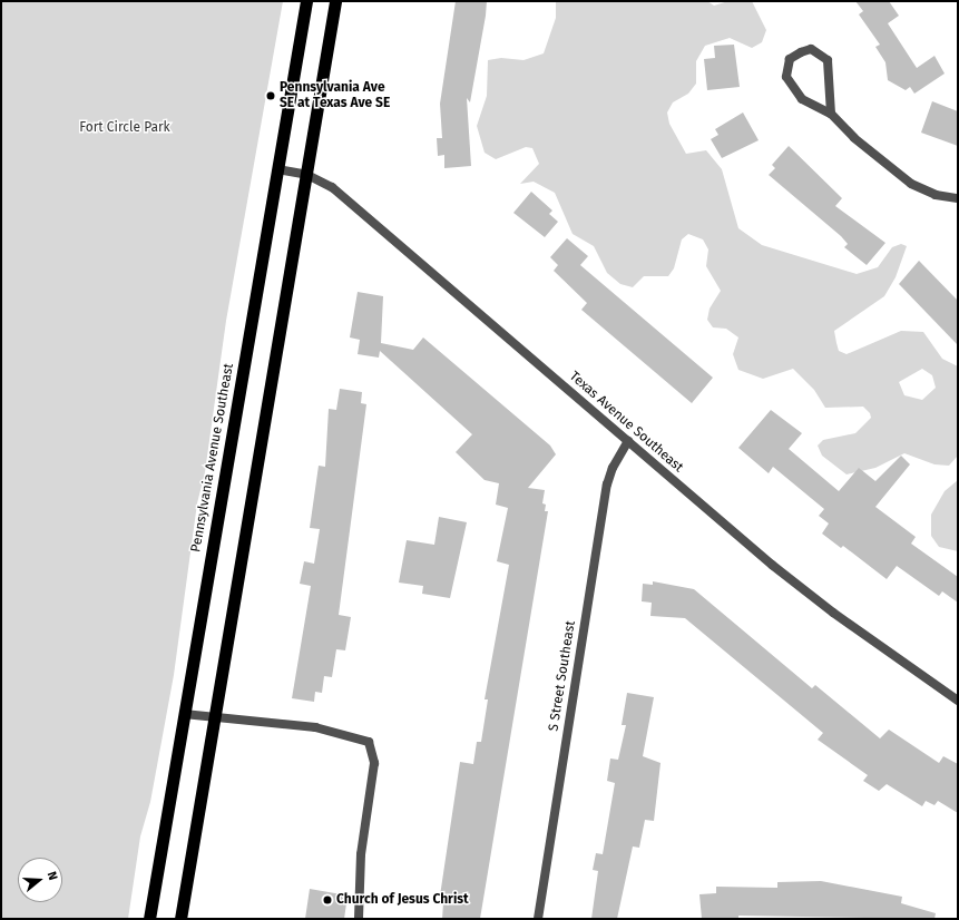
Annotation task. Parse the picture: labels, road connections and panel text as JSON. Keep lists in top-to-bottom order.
{
  "streets": {
    "highway": ["Pennsylvania Avenue Southeast"],
    "street": ["Texas Avenue Southeast", "S Street Southeast"]
  },
  "crossings": [
    ["Texas Avenue Southeast", "Pennsylvania Avenue Southeast"],
    ["Texas Avenue Southeast", "S Street Southeast"]
  ],
  "parks": ["Fort Circle Park"],
  "places": ["Pennsylvania Ave SE at Texas Ave SE", "Church of Jesus Christ"],
  "north": "right"
}
